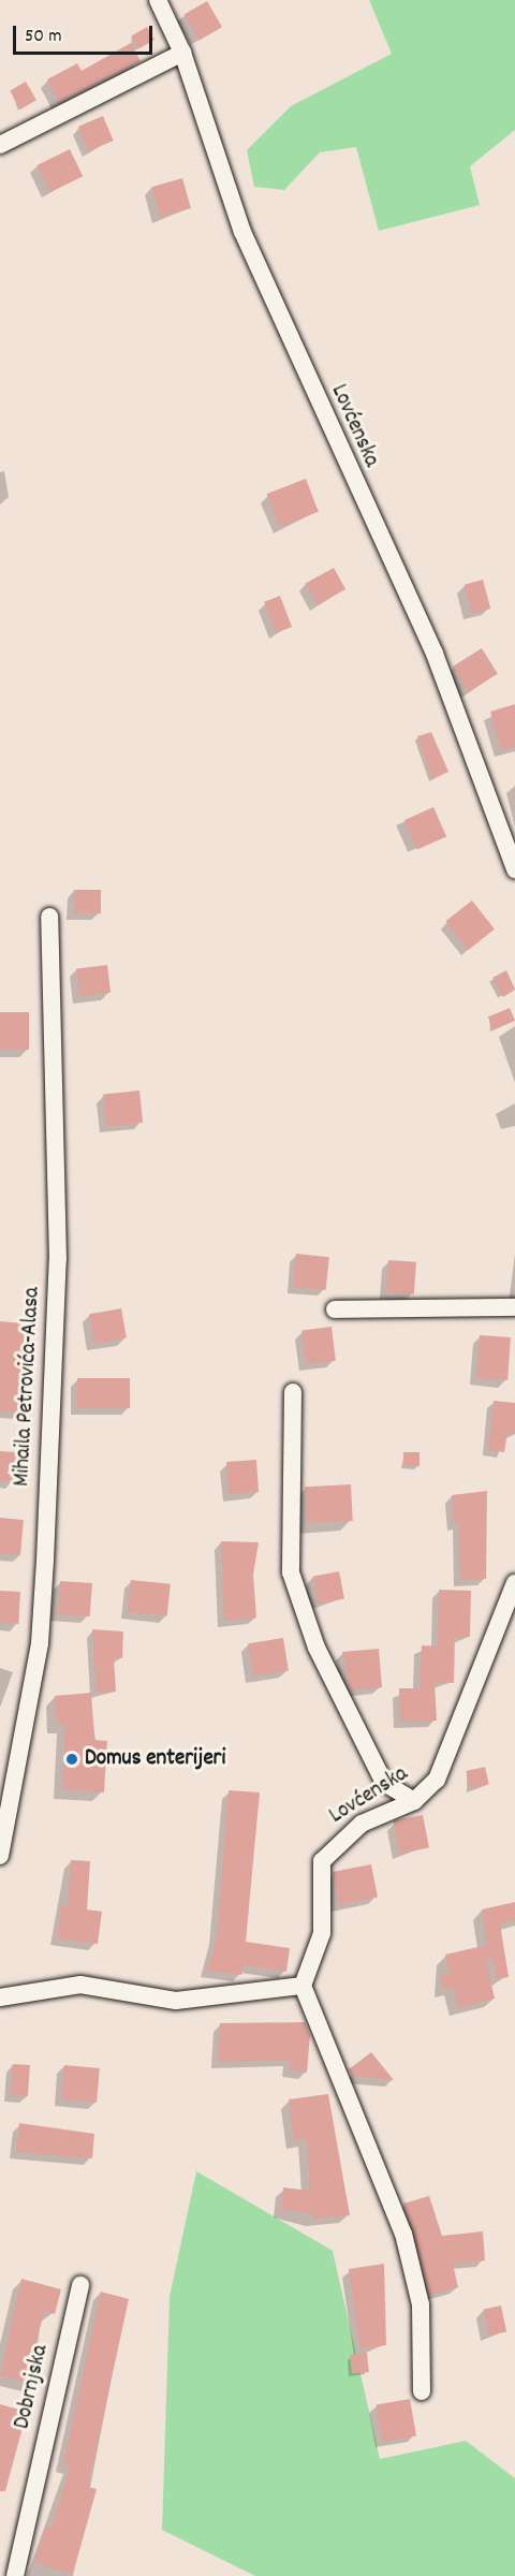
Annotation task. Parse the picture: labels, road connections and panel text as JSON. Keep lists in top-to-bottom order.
{
  "streets": {
    "street": ["Lovćenska", "Mihaila Petrovića-Alasa", "Dobrnjska"]
  },
  "places": ["Domus enterijeri"],
  "scale_bar": "50 m"
}
